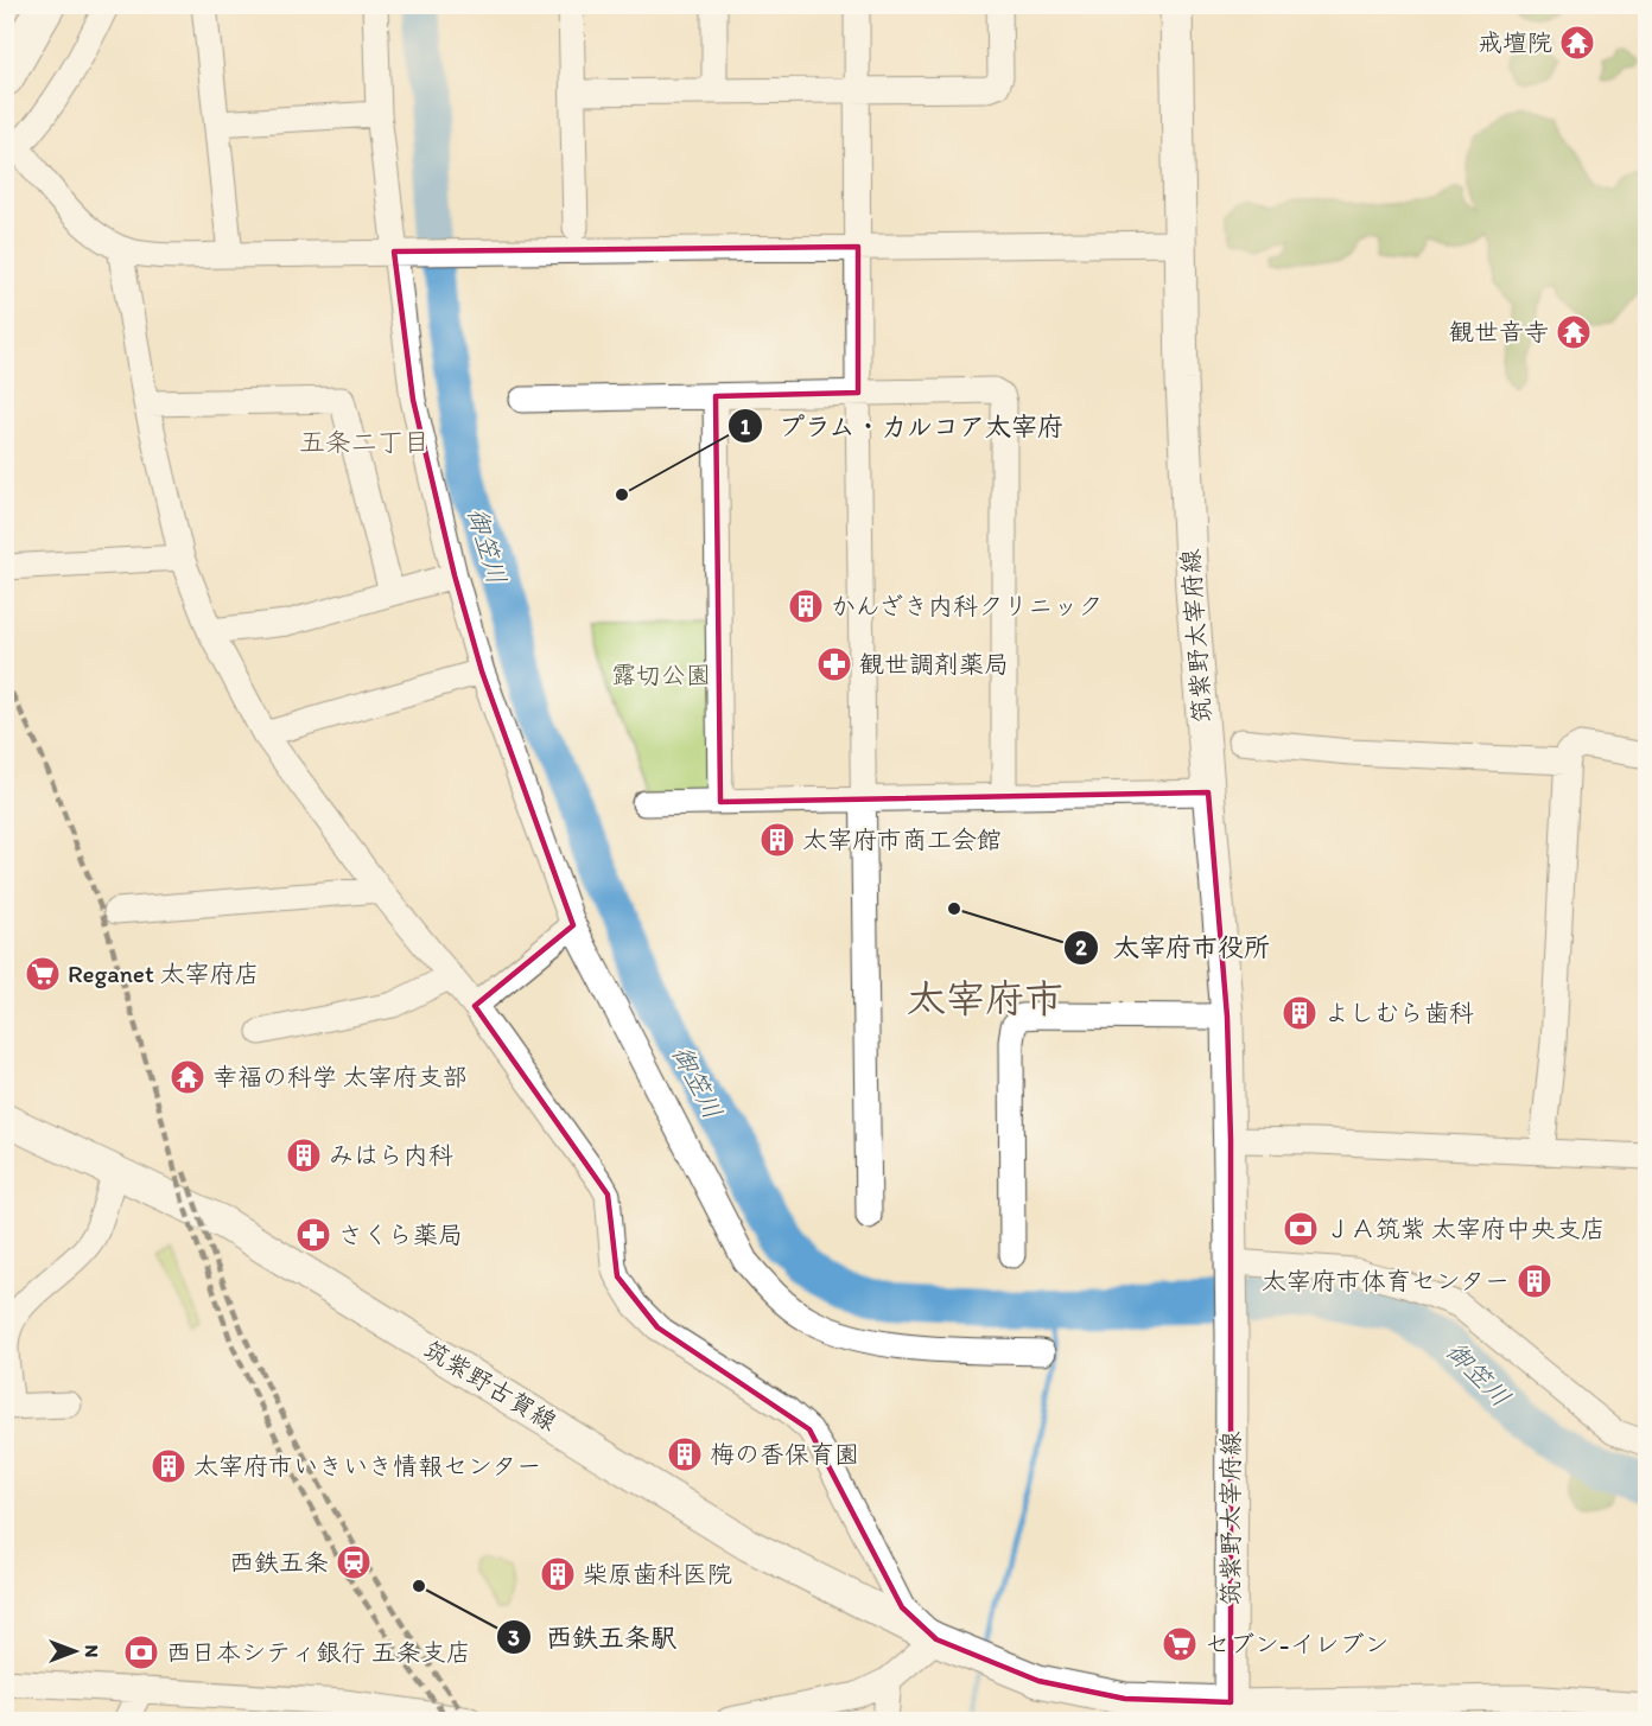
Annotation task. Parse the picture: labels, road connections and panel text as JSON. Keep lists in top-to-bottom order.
{
  "streets": {
    "main road": ["筑紫野太宰府線", "筑紫野古賀線"]
  },
  "crossings": [
    ["筑紫野太宰府線", "筑紫野古賀線"]
  ],
  "districts": ["五条二丁目", "太宰府市"],
  "water": ["御笠川"],
  "parks": ["露切公園"],
  "places": {
    "temple": ["戒壇院", "観世音寺", "幸福の科学 太宰府支部"],
    "other": ["プラム・カルコア太宰府", "太宰府市役所", "西鉄五条駅"],
    "building": [
      "かんざき内科クリニック",
      "太宰府市商工会館",
      "よしむら歯科",
      "みはら内科",
      "太宰府市体育センター",
      "梅の香保育園",
      "太宰府市いきいき情報センター",
      "柴原歯科医院"
    ],
    "pharmacy": ["観世調剤薬局", "さくら薬局"],
    "supermarket": ["Reganet 太宰府店", "セブン-イレブン"],
    "bank": ["ＪＡ筑紫 太宰府中央支店", "西日本シティ銀行 五条支店"],
    "station": ["西鉄五条"]
  },
  "north": "right"
}
